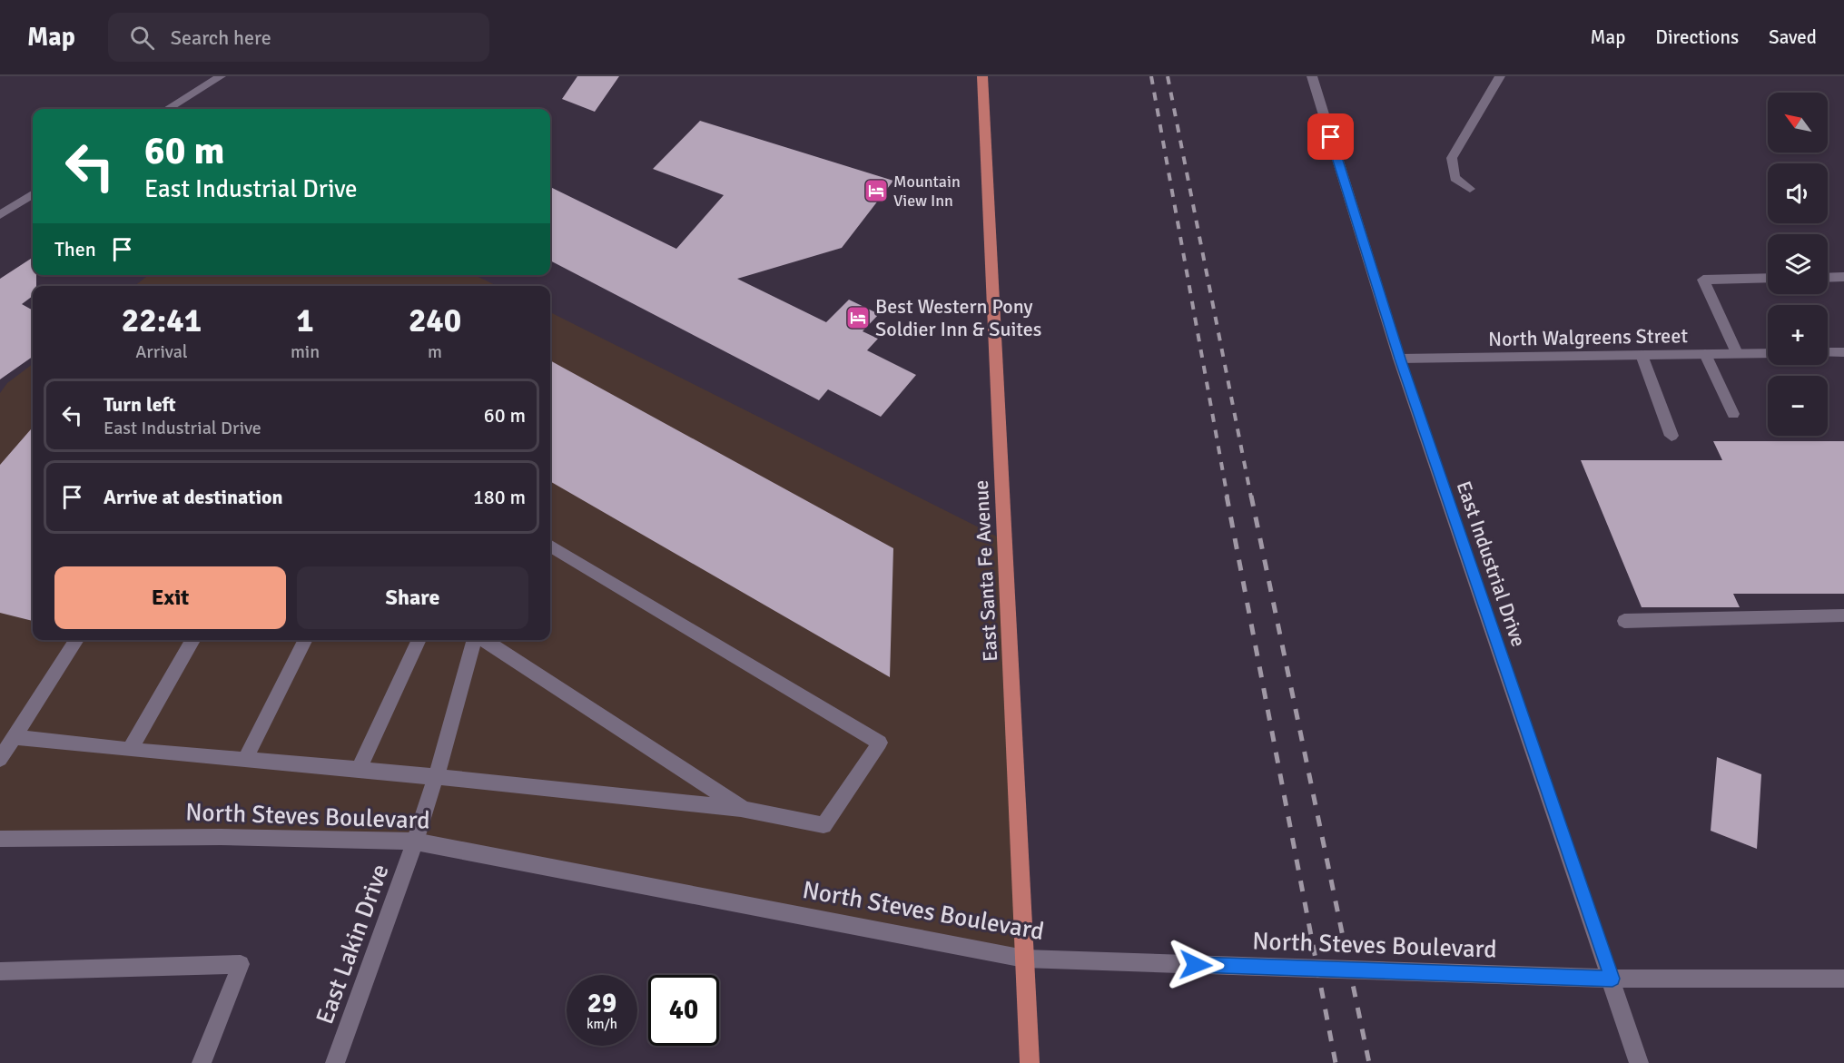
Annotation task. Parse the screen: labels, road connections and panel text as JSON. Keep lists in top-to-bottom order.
{
  "streets": {
    "main road": ["East Santa Fe Avenue"],
    "street": [
      "North Walgreens Street",
      "East Industrial Drive",
      "North Steves Boulevard",
      "East Lakin Drive"
    ]
  },
  "crossings": [
    ["North Walgreens Street", "East Industrial Drive"],
    ["East Industrial Drive", "North Steves Boulevard"],
    ["East Santa Fe Avenue", "North Steves Boulevard"],
    ["North Steves Boulevard", "East Lakin Drive"]
  ],
  "places": {
    "hotel": ["Mountain View Inn", "Best Western Pony Soldier Inn & Suites"]
  },
  "north": "top left",
  "page": {
    "header": "Map",
    "search": "Search here",
    "nav": ["Map", "Directions", "Saved"],
    "map_buttons": ["+", "−"],
    "turn": ["60 m", "East Industrial Drive"],
    "then": "Then",
    "eta": [
      "22:41",
      "Arrival",
      "1",
      "min",
      "240",
      "m"
    ],
    "list": [
      {
        "name": "Turn left",
        "note": "East Industrial Drive",
        "value": "60 m"
      },
      {
        "name": "Arrive at destination",
        "value": "180 m"
      }
    ],
    "buttons": ["Exit", "Share"],
    "speed": "29 km/h",
    "limit": "40"
  }
}
